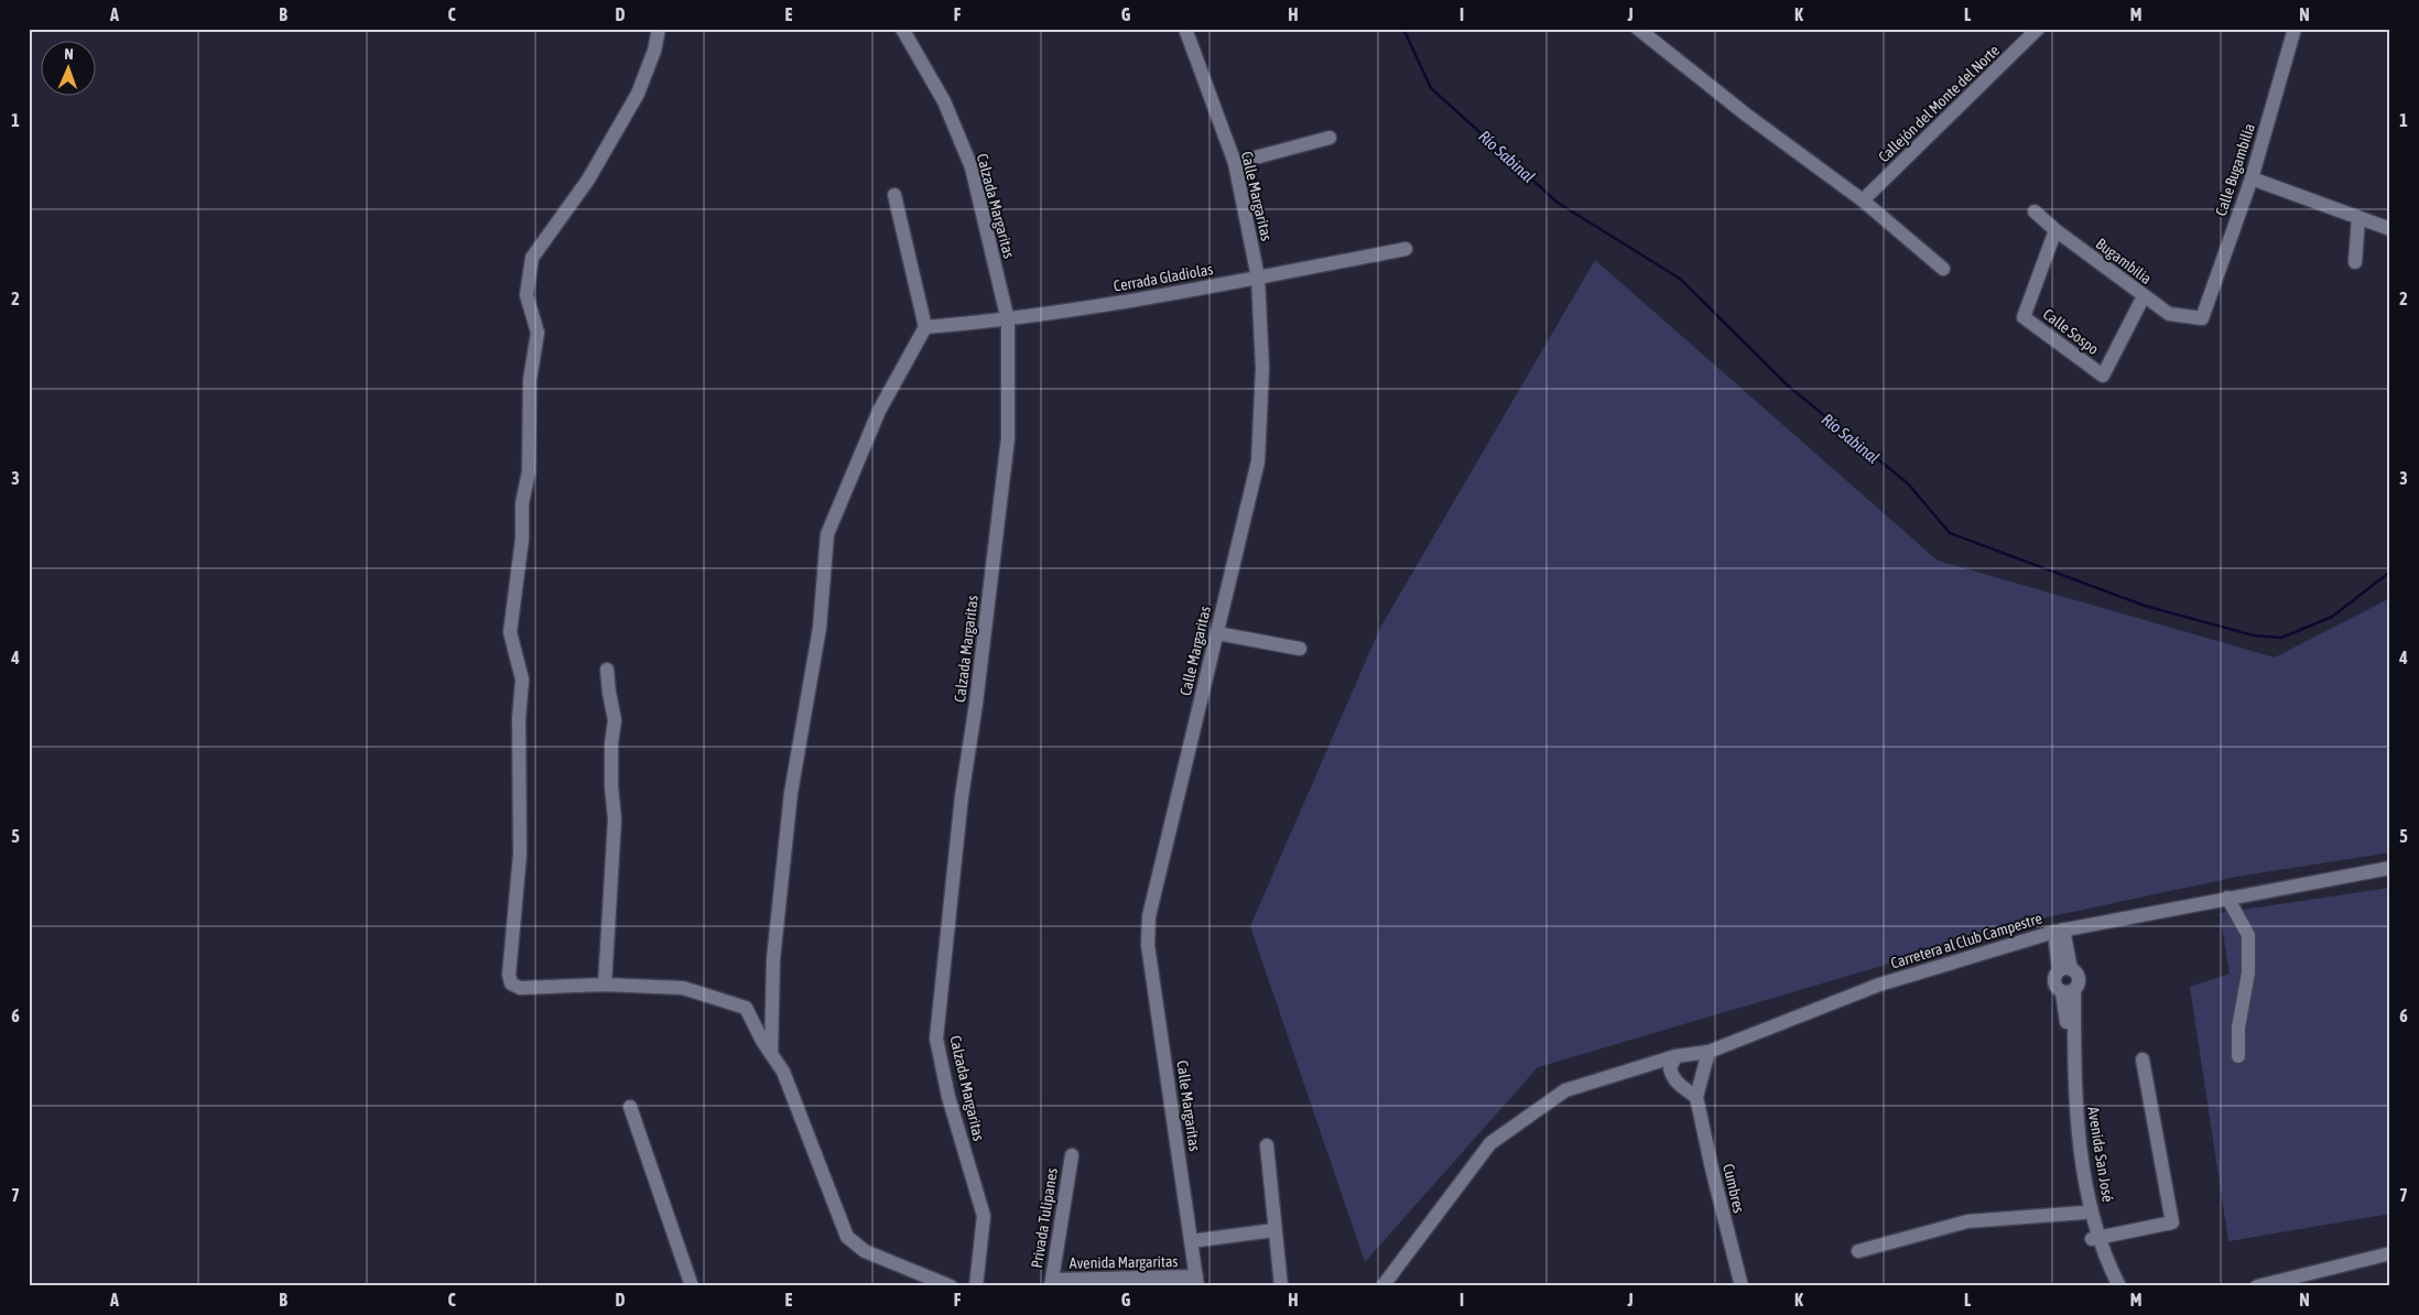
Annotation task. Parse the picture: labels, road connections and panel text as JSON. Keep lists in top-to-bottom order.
{
  "streets": {
    "street": [
      "Callejón del Monte del Norte",
      "Calle Bugambilia",
      "Calle Margaritas",
      "Calzada Margaritas",
      "Bugambilia",
      "Cerrada Gladiolas",
      "Calle Sospo",
      "Carretera al Club Campestre",
      "Avenida San José",
      "Cumbres",
      "Privada Tulipanes",
      "Avenida Margaritas"
    ]
  },
  "crossings": [
    ["Calle Bugambilia", "Bugambilia"],
    ["Calle Margaritas", "Cerrada Gladiolas"],
    ["Calle Margaritas", "Avenida Margaritas"],
    ["Calzada Margaritas", "Cerrada Gladiolas"],
    ["Bugambilia", "Calle Sospo"],
    ["Carretera al Club Campestre", "Cumbres"],
    ["Privada Tulipanes", "Avenida Margaritas"]
  ],
  "water": ["Río Sabinal"],
  "north": "top",
  "grid": {
    "columns": [
      "A",
      "B",
      "C",
      "D",
      "E",
      "F",
      "G",
      "H",
      "I",
      "J",
      "K",
      "L",
      "M",
      "N"
    ],
    "rows": [
      "1",
      "2",
      "3",
      "4",
      "5",
      "6",
      "7"
    ]
  }
}
